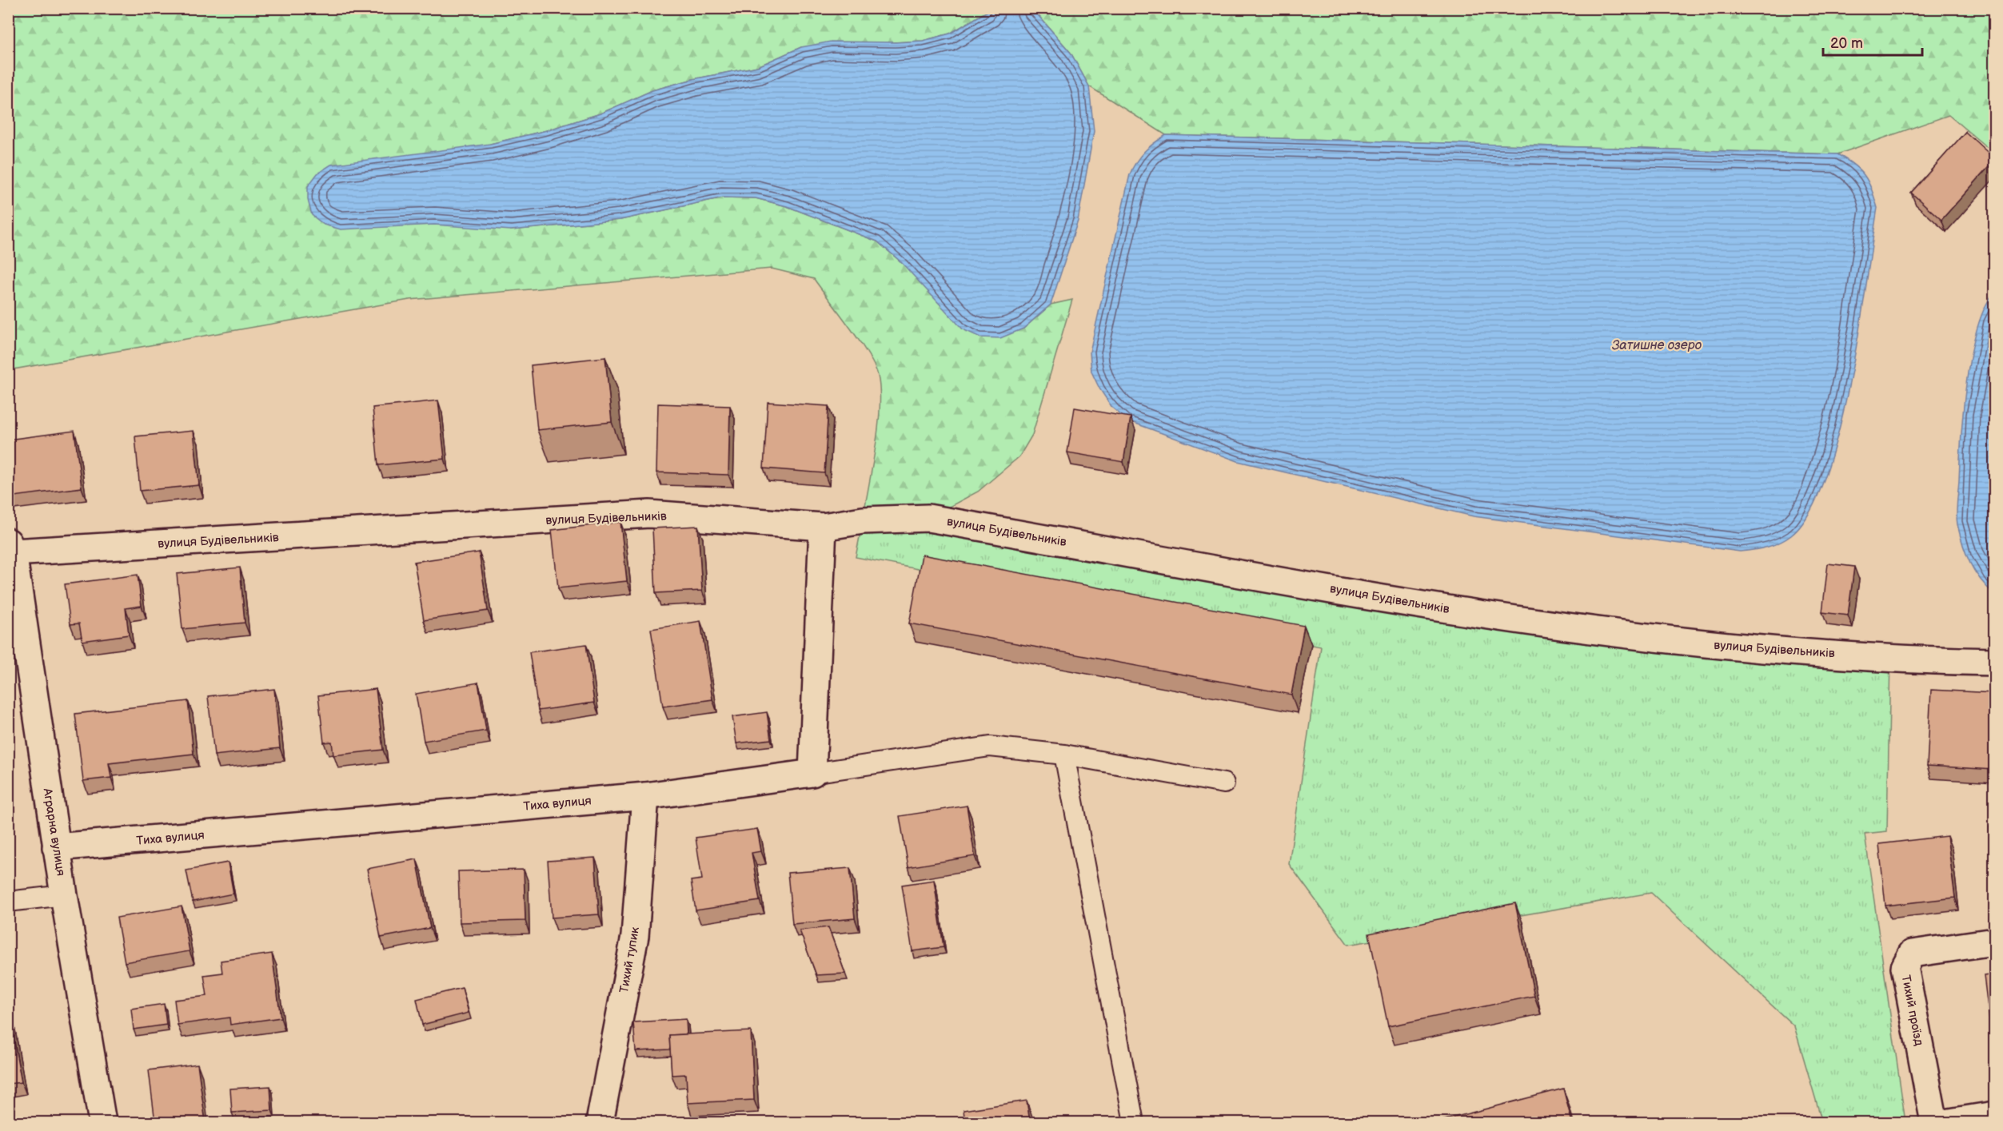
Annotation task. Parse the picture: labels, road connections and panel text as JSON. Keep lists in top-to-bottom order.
{
  "streets": {
    "street": [
      "вулиця Будівельників",
      "Тиха вулиця",
      "Аграрна вулиця",
      "Тихий тупик",
      "Тихий проїзд"
    ]
  },
  "crossings": [
    ["вулиця Будівельників", "Аграрна вулиця"],
    ["Тиха вулиця", "Аграрна вулиця"],
    ["Тиха вулиця", "Тихий тупик"]
  ],
  "water": ["Затишне озеро"],
  "scale_bar": "20 m"
}
